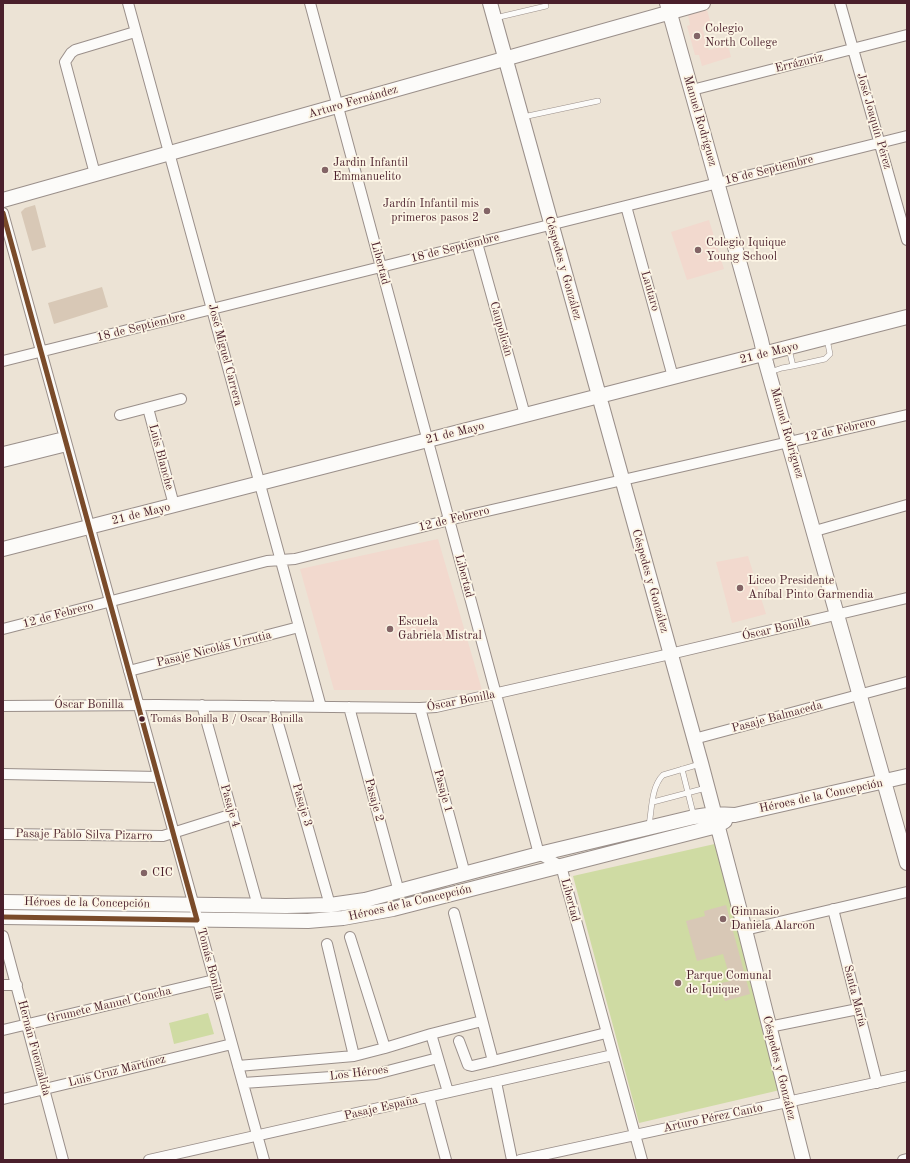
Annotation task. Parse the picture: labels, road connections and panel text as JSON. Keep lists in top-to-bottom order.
{
  "streets": {
    "street": [
      "Errázuriz",
      "Arturo Fernández",
      "Manuel Rodríguez",
      "José Joaquín Pérez",
      "18 de Septiembre",
      "Libertad",
      "Céspedes y González",
      "Lautaro",
      "Caupolicán",
      "21 de Mayo",
      "José Miguel Carrera",
      "12 de Febrero",
      "Luis Blanche",
      "Óscar Bonilla",
      "Pasaje Nicolás Urrutia",
      "Pasaje Balmaceda",
      "Pasaje 1",
      "Héroes de la Concepción",
      "Pasaje 2",
      "Pasaje 3",
      "Pasaje 4",
      "Pasaje Pablo Silva Pizarro",
      "Tomás Bonilla",
      "Santa María",
      "Grumete Manuel Concha",
      "Hernán Fuenzalida",
      "Luis Cruz Martínez",
      "Los Héroes",
      "Pasaje España",
      "Arturo Pérez Canto"
    ]
  },
  "crossings": [
    ["Errázuriz", "Manuel Rodríguez"],
    ["Errázuriz", "José Joaquín Pérez"],
    ["Arturo Fernández", "Manuel Rodríguez"],
    ["Arturo Fernández", "Libertad"],
    ["Arturo Fernández", "Céspedes y González"],
    ["Arturo Fernández", "José Miguel Carrera"],
    ["Manuel Rodríguez", "18 de Septiembre"],
    ["Manuel Rodríguez", "21 de Mayo"],
    ["Manuel Rodríguez", "12 de Febrero"],
    ["Manuel Rodríguez", "Óscar Bonilla"],
    ["Manuel Rodríguez", "Pasaje Balmaceda"],
    ["Manuel Rodríguez", "Héroes de la Concepción"],
    ["José Joaquín Pérez", "18 de Septiembre"],
    ["18 de Septiembre", "Libertad"],
    ["18 de Septiembre", "Céspedes y González"],
    ["18 de Septiembre", "Lautaro"],
    ["18 de Septiembre", "Caupolicán"],
    ["18 de Septiembre", "José Miguel Carrera"],
    ["18 de Septiembre", "Tomás Bonilla"],
    ["Libertad", "21 de Mayo"],
    ["Libertad", "12 de Febrero"],
    ["Libertad", "Óscar Bonilla"],
    ["Libertad", "Héroes de la Concepción"],
    ["Libertad", "Pasaje España"],
    ["Libertad", "Arturo Pérez Canto"],
    ["Céspedes y González", "21 de Mayo"],
    ["Céspedes y González", "12 de Febrero"],
    ["Céspedes y González", "Óscar Bonilla"],
    ["Céspedes y González", "Pasaje Balmaceda"],
    ["Céspedes y González", "Héroes de la Concepción"],
    ["Céspedes y González", "Arturo Pérez Canto"],
    ["Lautaro", "21 de Mayo"],
    ["Caupolicán", "21 de Mayo"],
    ["21 de Mayo", "José Miguel Carrera"],
    ["21 de Mayo", "Luis Blanche"],
    ["21 de Mayo", "Tomás Bonilla"],
    ["José Miguel Carrera", "12 de Febrero"],
    ["José Miguel Carrera", "Óscar Bonilla"],
    ["José Miguel Carrera", "Pasaje Nicolás Urrutia"],
    ["12 de Febrero", "Tomás Bonilla"],
    ["Óscar Bonilla", "Pasaje 1"],
    ["Óscar Bonilla", "Pasaje 2"],
    ["Óscar Bonilla", "Pasaje 3"],
    ["Óscar Bonilla", "Pasaje 4"],
    ["Óscar Bonilla", "Tomás Bonilla"],
    ["Pasaje Nicolás Urrutia", "Tomás Bonilla"],
    ["Pasaje 1", "Héroes de la Concepción"],
    ["Héroes de la Concepción", "Pasaje 2"],
    ["Héroes de la Concepción", "Pasaje 3"],
    ["Héroes de la Concepción", "Pasaje 4"],
    ["Héroes de la Concepción", "Tomás Bonilla"],
    ["Pasaje 4", "Pasaje Pablo Silva Pizarro"],
    ["Pasaje Pablo Silva Pizarro", "Tomás Bonilla"],
    ["Tomás Bonilla", "Grumete Manuel Concha"],
    ["Tomás Bonilla", "Luis Cruz Martínez"],
    ["Tomás Bonilla", "Los Héroes"],
    ["Tomás Bonilla", "Pasaje España"],
    ["Santa María", "Arturo Pérez Canto"],
    ["Grumete Manuel Concha", "Hernán Fuenzalida"],
    ["Hernán Fuenzalida", "Luis Cruz Martínez"]
  ],
  "places": [
    "Colegio North College",
    "Jardin Infantil Emmanuelito",
    "Jardín Infantil mis primeros pasos 2",
    "Colegio Iquique Young School",
    "Liceo Presidente Aníbal Pinto Garmendia",
    "Escuela Gabriela Mistral",
    "Tomás Bonilla B / Oscar Bonilla",
    "CIC",
    "Gimnasio Daniela Alarcon",
    "Parque Comunal de Iquique"
  ]
}
